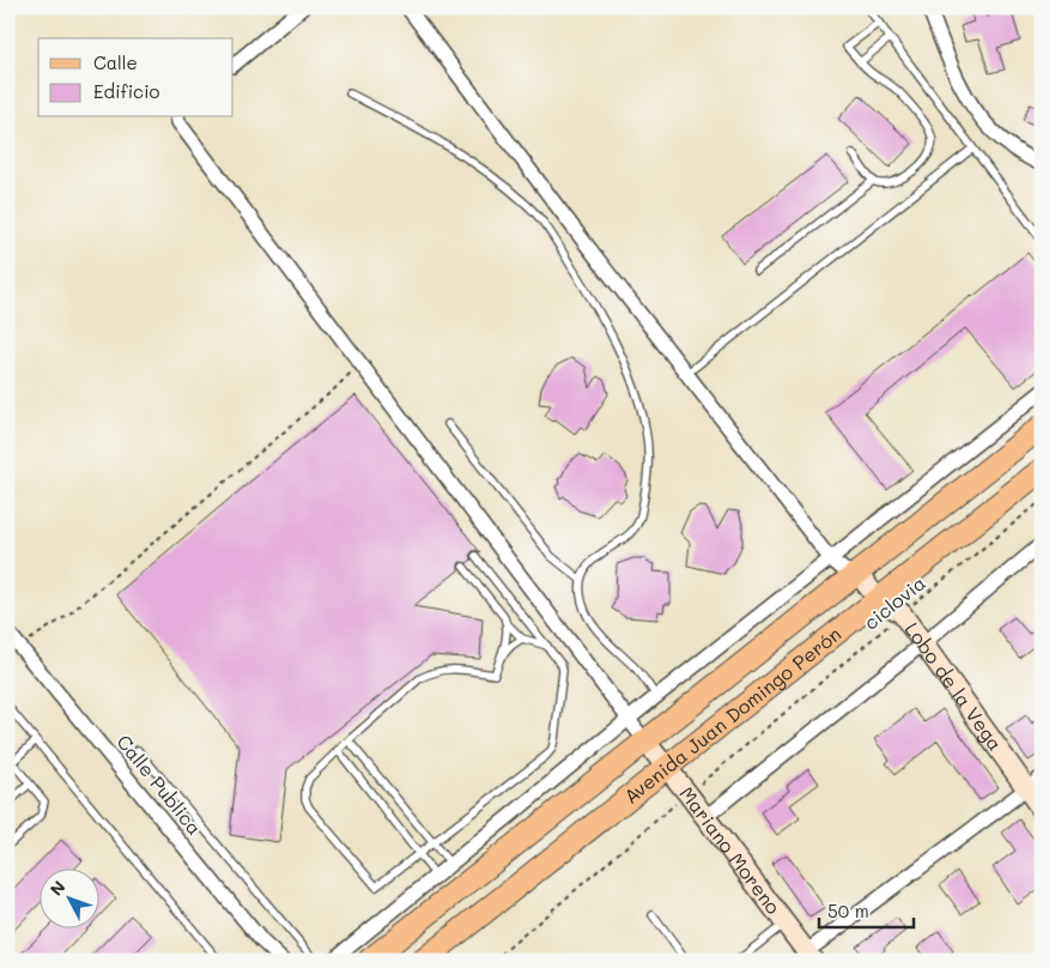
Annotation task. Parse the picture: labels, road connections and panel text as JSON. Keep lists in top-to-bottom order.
{
  "streets": {
    "main road": ["Avenida Juan Domingo Perón"],
    "street": ["Lobo de la Vega", "Calle Publica", "Mariano Moreno"],
    "path": ["ciclovia"]
  },
  "crossings": [
    ["ciclovia", "Lobo de la Vega"],
    ["ciclovia", "Mariano Moreno"],
    ["Lobo de la Vega", "Avenida Juan Domingo Perón"],
    ["Avenida Juan Domingo Perón", "Mariano Moreno"]
  ],
  "legend": ["Calle", "Edificio"],
  "scale_bar": "50 m",
  "north": "top left"
}
